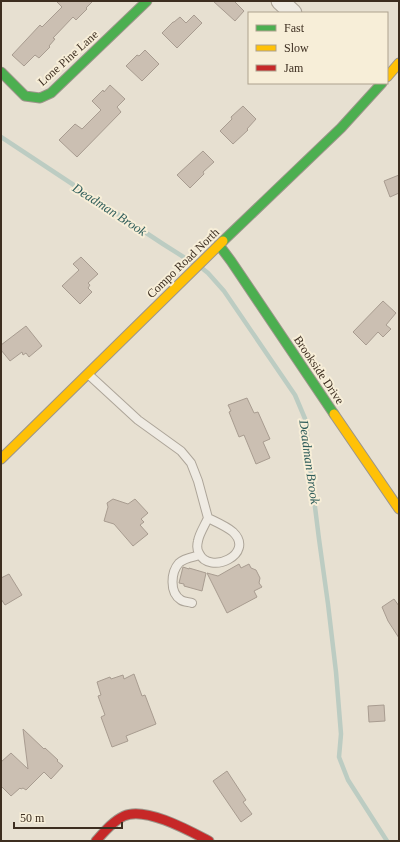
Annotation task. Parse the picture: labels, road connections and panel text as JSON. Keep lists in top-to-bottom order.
{
  "streets": {
    "street": ["Lone Pine Lane", "Compo Road North", "Brookside Drive"]
  },
  "crossings": [
    ["Compo Road North", "Brookside Drive"]
  ],
  "water": ["Deadman Brook"],
  "legend": ["Fast", "Slow", "Jam"],
  "scale_bar": "50 m"
}
